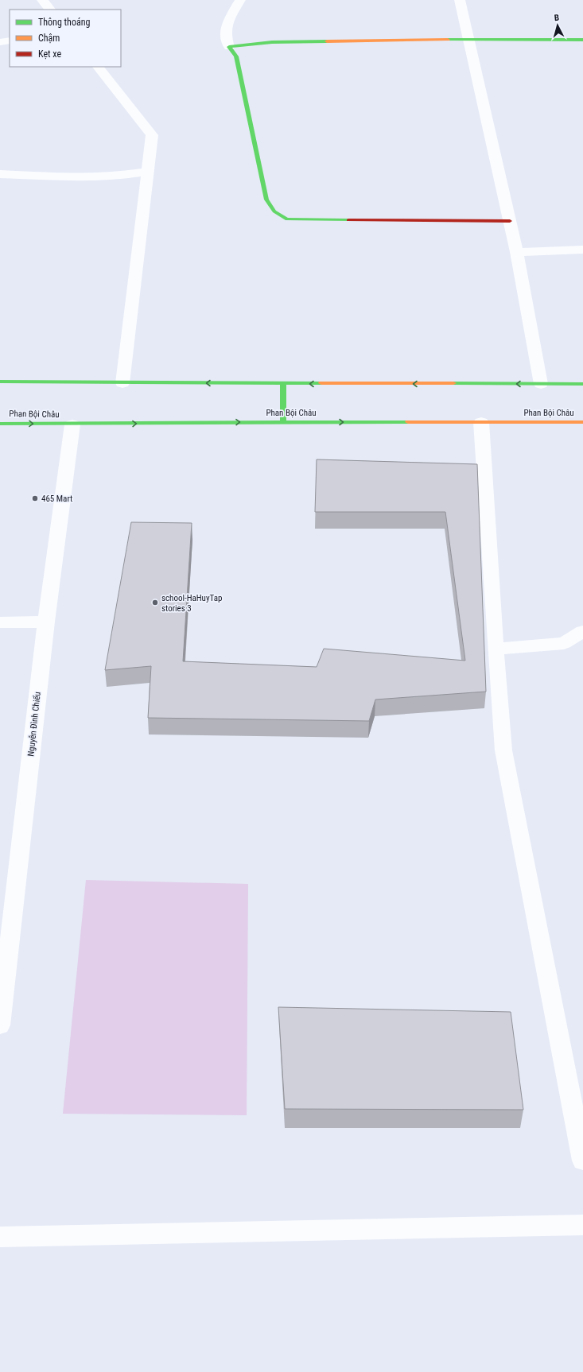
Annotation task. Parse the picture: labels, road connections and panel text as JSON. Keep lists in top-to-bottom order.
{
  "streets": {
    "main road": ["Phan Bội Châu"],
    "street": ["Nguyễn Đình Chiểu"]
  },
  "crossings": [
    ["Phan Bội Châu", "Nguyễn Đình Chiểu"]
  ],
  "places": ["465 Mart", "school-HaHuyTap stories 3"],
  "legend": ["Thông thoáng", "Chậm", "Kẹt xe"],
  "north": "top"
}
